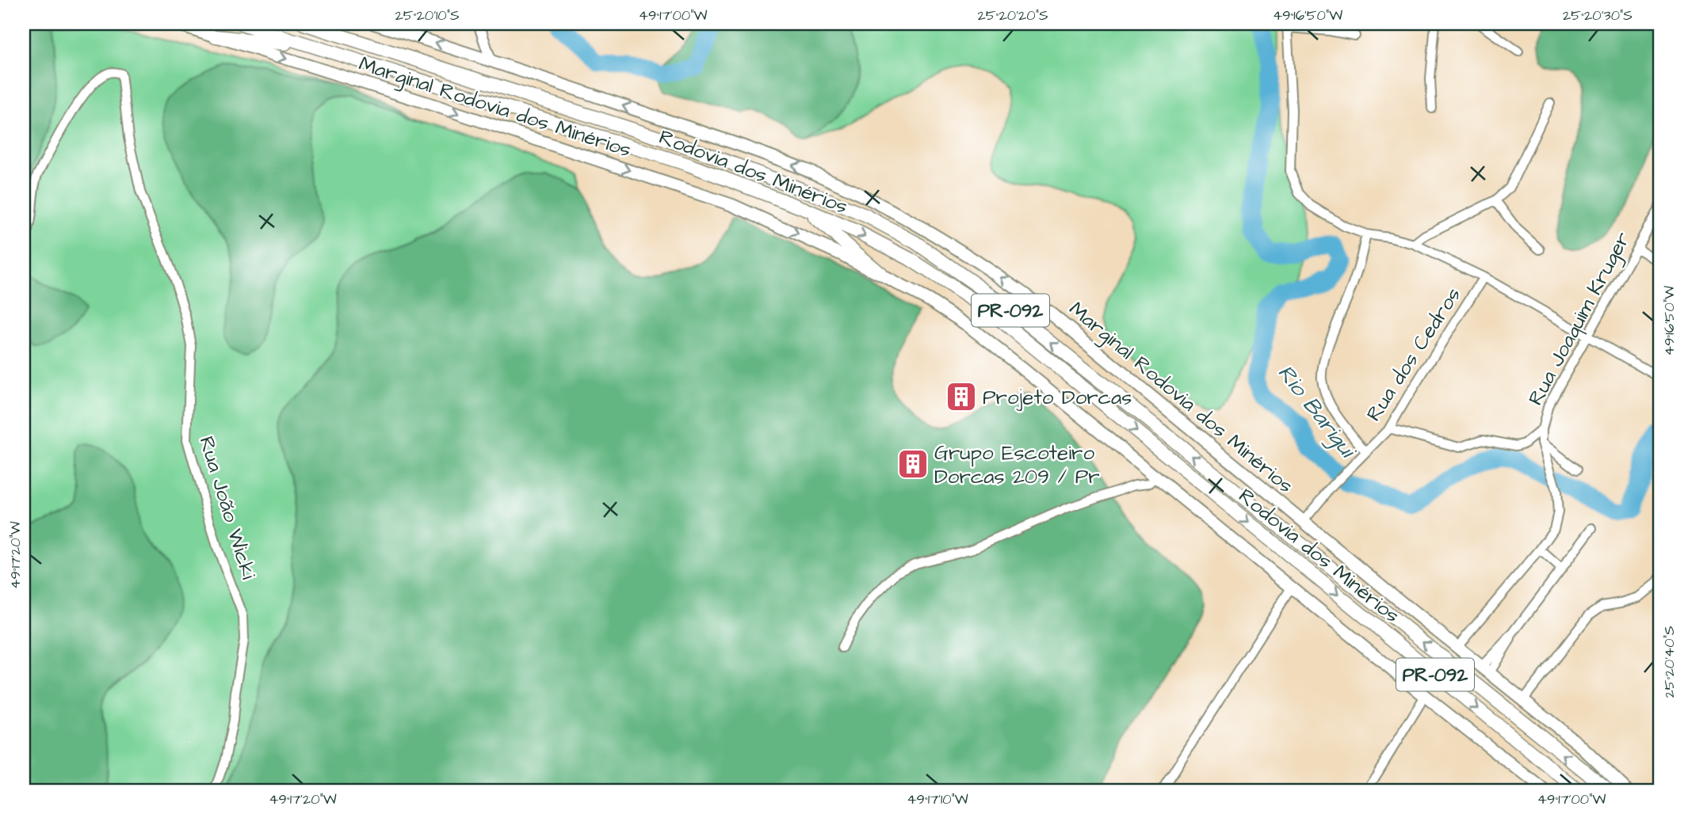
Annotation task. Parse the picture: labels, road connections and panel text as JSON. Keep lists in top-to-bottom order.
{
  "streets": {
    "main road": ["Marginal Rodovia dos Minérios", "Rodovia dos Minérios", "PR-092"],
    "street": ["Rua Joaquim Kruger", "Rua dos Cedros", "Rua João Wicki"]
  },
  "crossings": [
    ["Marginal Rodovia dos Minérios", "Rua Joaquim Kruger"],
    ["Marginal Rodovia dos Minérios", "Rua dos Cedros"]
  ],
  "water": ["Rio Barigui"],
  "places": {
    "building": ["Projeto Dorcas", "Grupo Escoteiro Dorcas 209 / Pr"]
  },
  "coordinates": [
    "25°20'10\"S",
    "49°17'00\"W",
    "25°20'20\"S",
    "49°16'50\"W",
    "25°20'30\"S",
    "49°17'20\"W",
    "25°20'40\"S",
    "49°17'10\"W"
  ]
}
